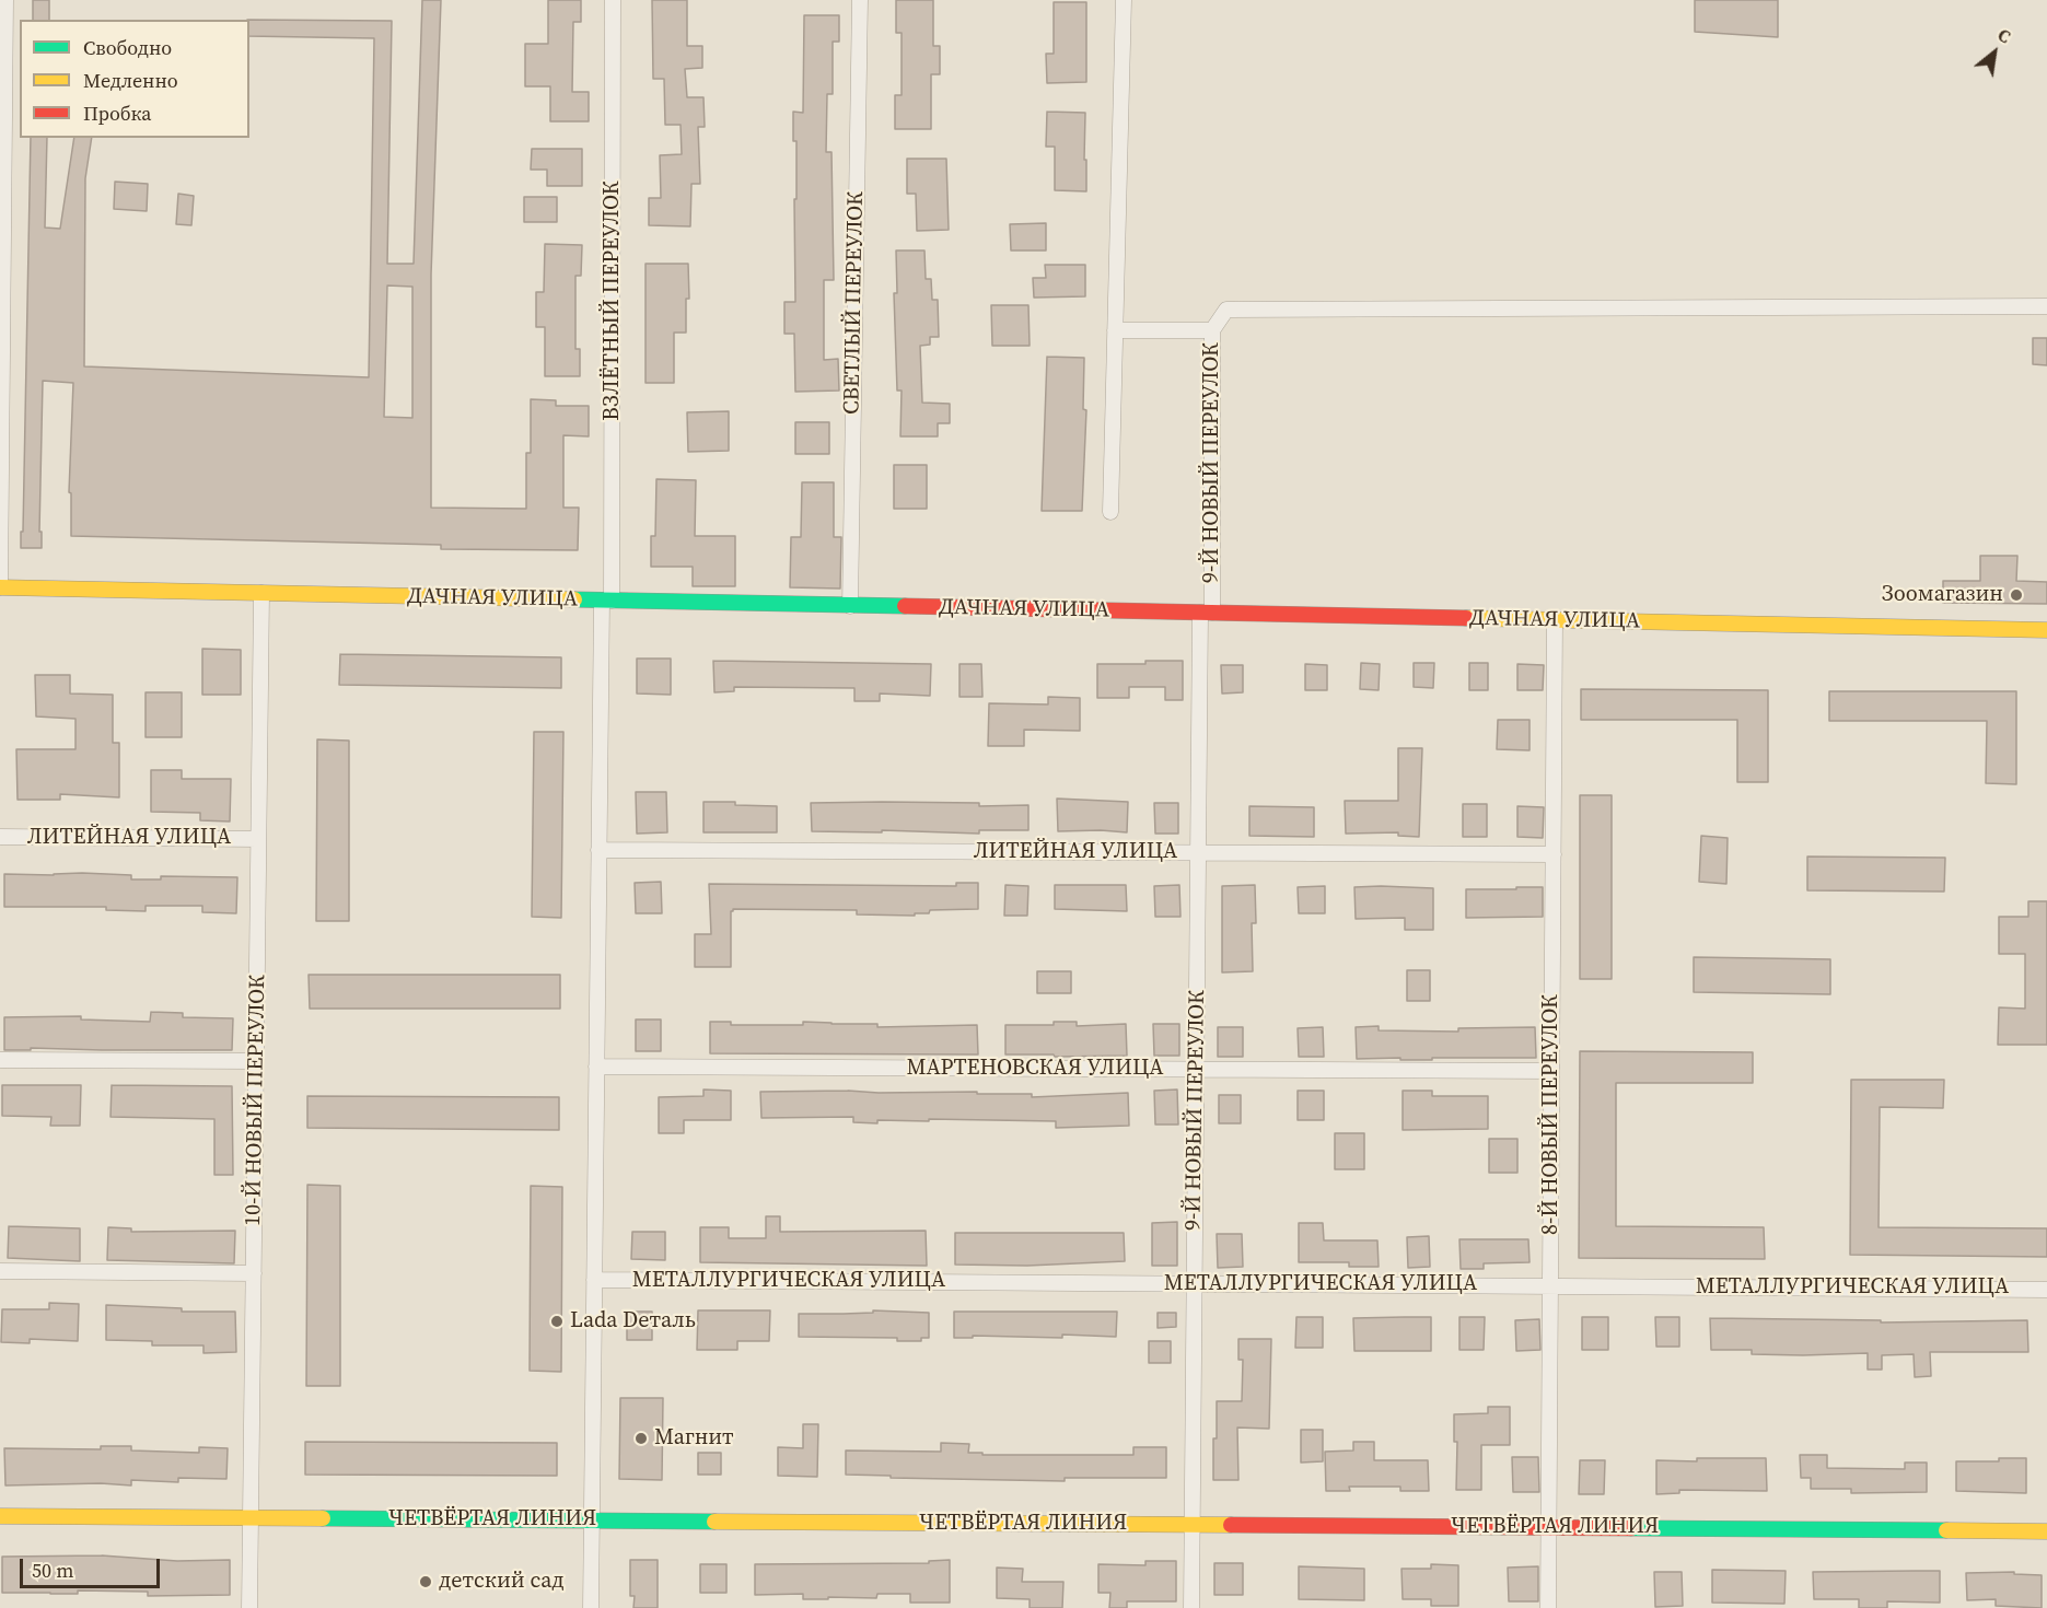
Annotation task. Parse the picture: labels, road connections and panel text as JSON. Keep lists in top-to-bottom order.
{
  "streets": {
    "street": [
      "ВЗЛЁТНЫЙ ПЕРЕУЛОК",
      "СВЕТЛЫЙ ПЕРЕУЛОК",
      "9-Й НОВЫЙ ПЕРЕУЛОК",
      "ДАЧНАЯ УЛИЦА",
      "ЛИТЕЙНАЯ УЛИЦА",
      "МАРТЕНОВСКАЯ УЛИЦА",
      "10-Й НОВЫЙ ПЕРЕУЛОК",
      "8-Й НОВЫЙ ПЕРЕУЛОК",
      "МЕТАЛЛУРГИЧЕСКАЯ УЛИЦА",
      "ЧЕТВЁРТАЯ ЛИНИЯ"
    ]
  },
  "crossings": [
    ["ВЗЛЁТНЫЙ ПЕРЕУЛОК", "ДАЧНАЯ УЛИЦА"],
    ["СВЕТЛЫЙ ПЕРЕУЛОК", "ДАЧНАЯ УЛИЦА"],
    ["9-Й НОВЫЙ ПЕРЕУЛОК", "ДАЧНАЯ УЛИЦА"],
    ["9-Й НОВЫЙ ПЕРЕУЛОК", "ЛИТЕЙНАЯ УЛИЦА"],
    ["9-Й НОВЫЙ ПЕРЕУЛОК", "МАРТЕНОВСКАЯ УЛИЦА"],
    ["9-Й НОВЫЙ ПЕРЕУЛОК", "МЕТАЛЛУРГИЧЕСКАЯ УЛИЦА"],
    ["9-Й НОВЫЙ ПЕРЕУЛОК", "ЧЕТВЁРТАЯ ЛИНИЯ"],
    ["ДАЧНАЯ УЛИЦА", "10-Й НОВЫЙ ПЕРЕУЛОК"],
    ["ДАЧНАЯ УЛИЦА", "8-Й НОВЫЙ ПЕРЕУЛОК"],
    ["ЛИТЕЙНАЯ УЛИЦА", "10-Й НОВЫЙ ПЕРЕУЛОК"],
    ["ЛИТЕЙНАЯ УЛИЦА", "8-Й НОВЫЙ ПЕРЕУЛОК"],
    ["МАРТЕНОВСКАЯ УЛИЦА", "8-Й НОВЫЙ ПЕРЕУЛОК"],
    ["10-Й НОВЫЙ ПЕРЕУЛОК", "ЧЕТВЁРТАЯ ЛИНИЯ"],
    ["8-Й НОВЫЙ ПЕРЕУЛОК", "МЕТАЛЛУРГИЧЕСКАЯ УЛИЦА"],
    ["8-Й НОВЫЙ ПЕРЕУЛОК", "ЧЕТВЁРТАЯ ЛИНИЯ"]
  ],
  "places": [
    "Зоомагазин",
    "Lada Dеталь",
    "Магнит",
    "детский сад"
  ],
  "legend": ["Свободно", "Медленно", "Пробка"],
  "scale_bar": "50 m",
  "north": "top right"
}
